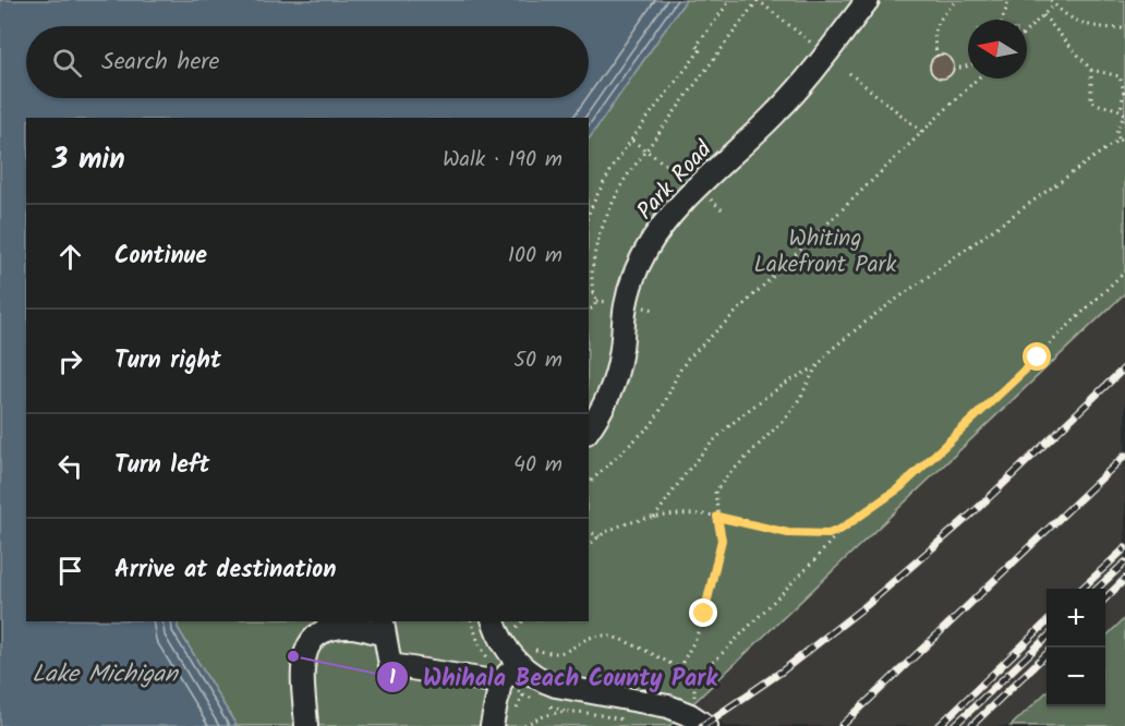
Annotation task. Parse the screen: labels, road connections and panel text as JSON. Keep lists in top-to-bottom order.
{
  "streets": {
    "street": ["Park Road"]
  },
  "water": ["Lake Michigan"],
  "parks": ["Whiting Lakefront Park"],
  "places": ["Whihala Beach County Park"],
  "north": "left",
  "page": {
    "search": "Search here",
    "heading": ["3 min", "Walk · 190 m"],
    "list": [
      ["Continue", "100 m"],
      ["Turn right", "50 m"],
      ["Turn left", "40 m"],
      "Arrive at destination"
    ],
    "map_buttons": ["+", "−"]
  }
}
